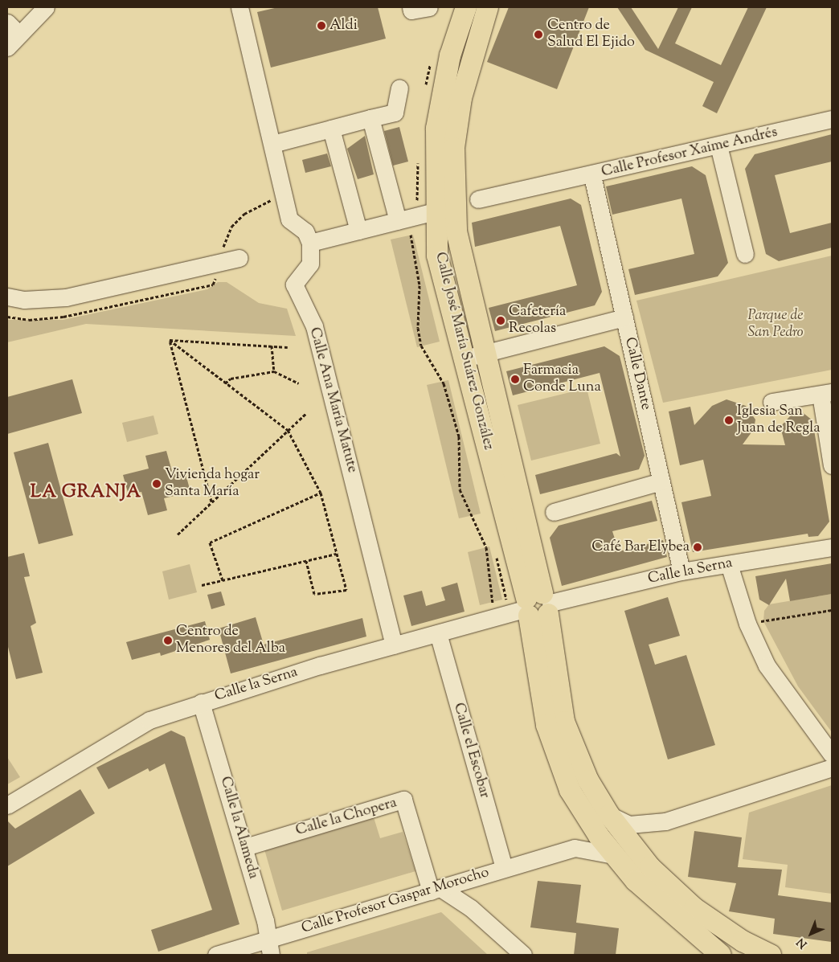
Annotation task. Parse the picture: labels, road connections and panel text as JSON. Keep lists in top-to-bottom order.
{
  "streets": {
    "main road": ["Calle José María Suárez González"],
    "street": [
      "Calle Profesor Xaime Andrés",
      "Calle Dante",
      "Calle Ana María Matute",
      "Calle la Serna",
      "Calle el Escobar",
      "Calle la Chopera",
      "Calle la Alameda",
      "Calle Profesor Gaspar Morocho"
    ]
  },
  "crossings": [
    ["Calle Profesor Xaime Andrés", "Calle Dante"],
    ["Calle José María Suárez González", "Calle la Serna"],
    ["Calle Dante", "Calle la Serna"],
    ["Calle Ana María Matute", "Calle la Serna"],
    ["Calle la Serna", "Calle el Escobar"],
    ["Calle la Serna", "Calle la Alameda"],
    ["Calle el Escobar", "Calle Profesor Gaspar Morocho"],
    ["Calle la Chopera", "Calle la Alameda"],
    ["Calle la Chopera", "Calle Profesor Gaspar Morocho"],
    ["Calle la Alameda", "Calle Profesor Gaspar Morocho"]
  ],
  "districts": ["LA GRANJA"],
  "parks": ["Parque de San Pedro"],
  "places": [
    "Aldi",
    "Centro de Salud El Ejido",
    "Cafetería Recolas",
    "Farmacia Conde Luna",
    "Iglesia San Juan de Regla",
    "Vivienda hogar Santa María",
    "Café Bar Elybea",
    "Centro de Menores del Alba"
  ],
  "north": "bottom left"
}
